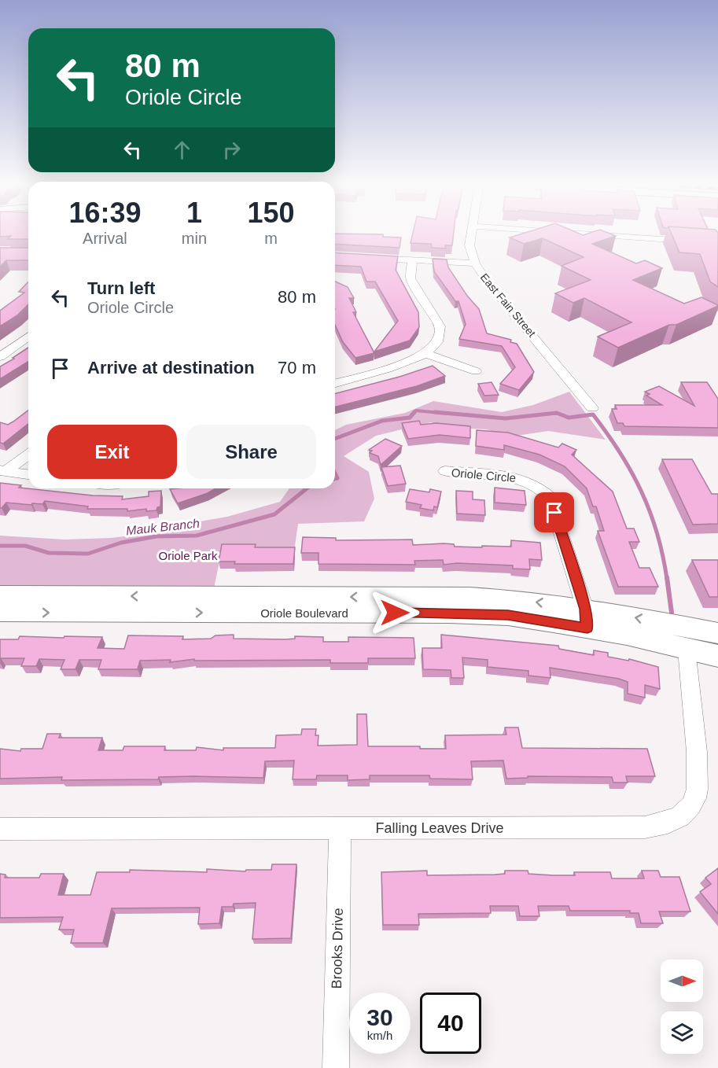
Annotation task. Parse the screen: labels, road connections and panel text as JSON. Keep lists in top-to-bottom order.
{
  "streets": {
    "street": [
      "East Fain Street",
      "Oriole Circle",
      "Oriole Boulevard",
      "Falling Leaves Drive",
      "Brooks Drive"
    ]
  },
  "crossings": [
    ["Oriole Circle", "Oriole Boulevard"],
    ["Oriole Boulevard", "Falling Leaves Drive"],
    ["Falling Leaves Drive", "Brooks Drive"]
  ],
  "water": ["Mauk Branch"],
  "parks": ["Oriole Park"],
  "north": "right",
  "page": {
    "turn": ["80 m", "Oriole Circle"],
    "eta": [
      "16:39",
      "Arrival",
      "1",
      "min",
      "150",
      "m"
    ],
    "list": [
      {
        "name": "Turn left",
        "note": "Oriole Circle",
        "value": "80 m"
      },
      {
        "name": "Arrive at destination",
        "value": "70 m"
      }
    ],
    "buttons": ["Exit", "Share"],
    "speed": "30 km/h",
    "limit": "40"
  }
}
